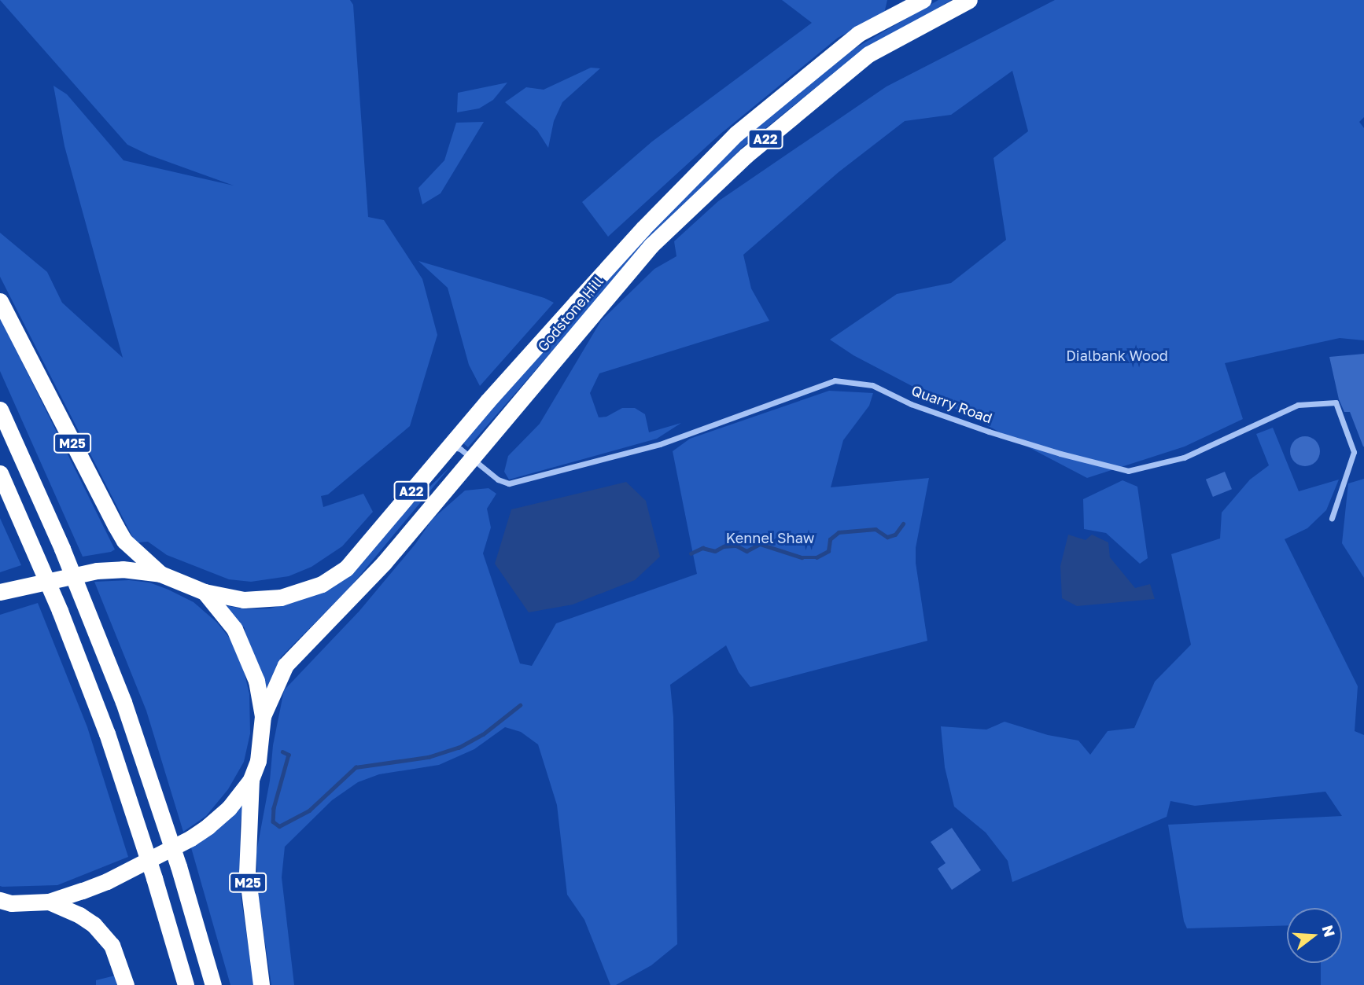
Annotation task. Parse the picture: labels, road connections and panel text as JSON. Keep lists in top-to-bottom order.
{
  "streets": {
    "highway": ["A22", "Godstone Hill", "M25"],
    "street": ["Quarry Road"]
  },
  "crossings": [
    ["Godstone Hill", "Quarry Road"],
    ["Godstone Hill", "M25"]
  ],
  "parks": ["Dialbank Wood", "Kennel Shaw"],
  "north": "right"
}
